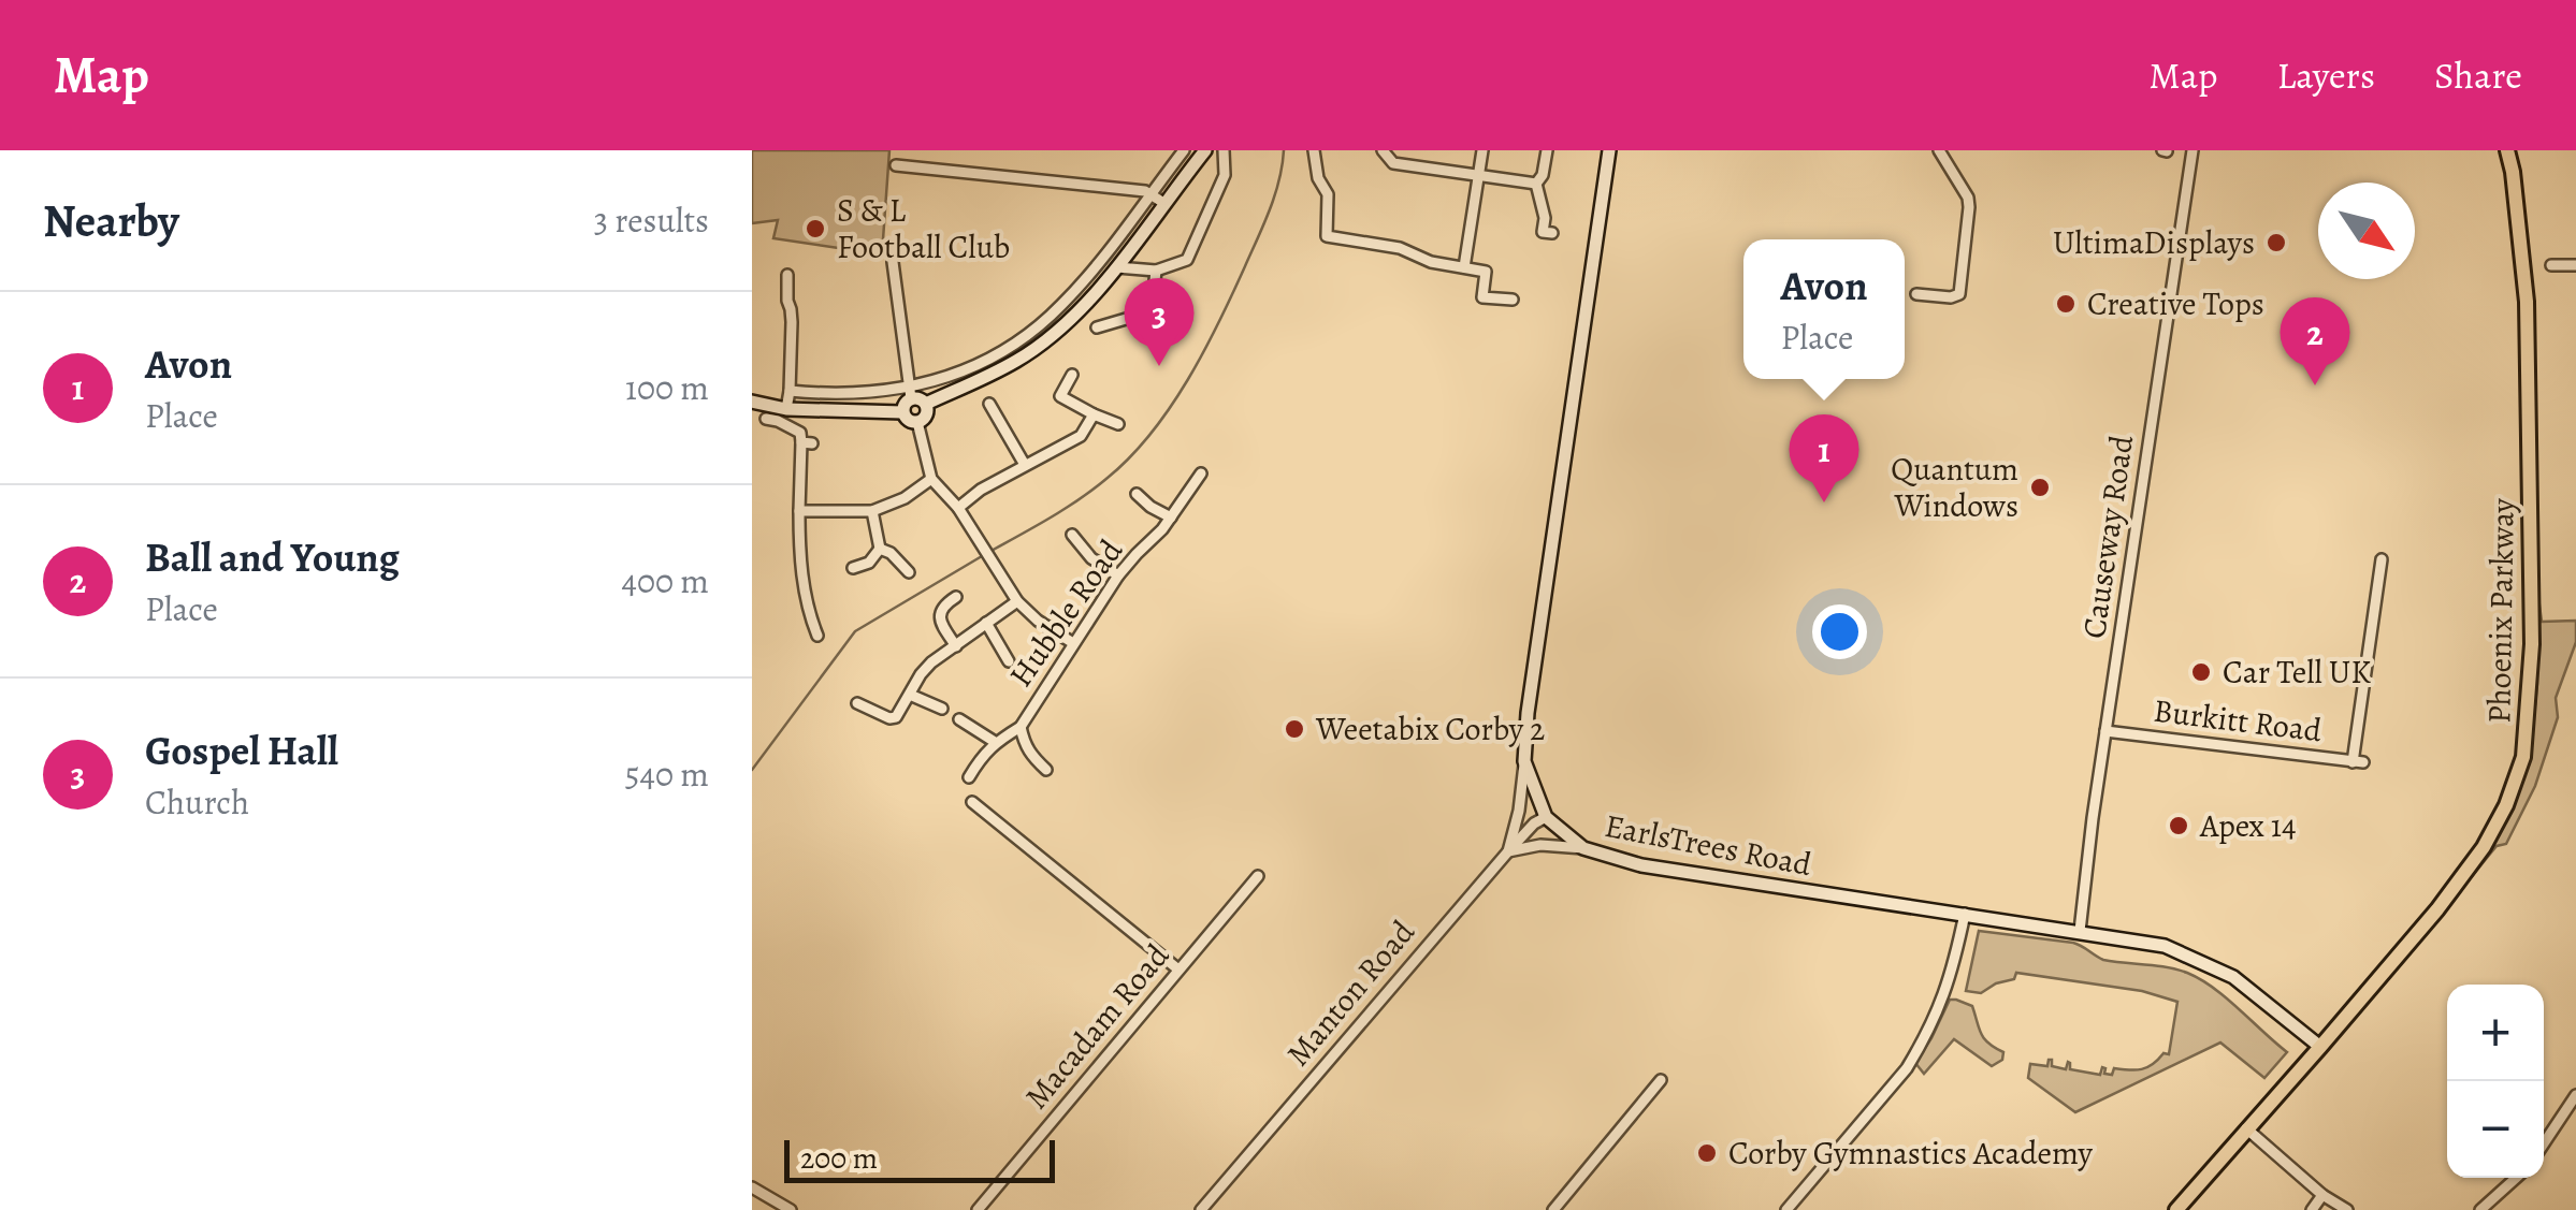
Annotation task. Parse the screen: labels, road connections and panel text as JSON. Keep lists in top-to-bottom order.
{
  "streets": {
    "main road": ["Phoenix Parkway"],
    "street": [
      "Causeway Road",
      "Hubble Road",
      "Burkitt Road",
      "EarlsTrees Road",
      "Manton Road",
      "Macadam Road"
    ]
  },
  "crossings": [
    ["Causeway Road", "Burkitt Road"],
    ["Causeway Road", "EarlsTrees Road"],
    ["Phoenix Parkway", "EarlsTrees Road"],
    ["EarlsTrees Road", "Manton Road"]
  ],
  "places": [
    "S & L Football Club",
    "UltimaDisplays",
    "Creative Tops",
    "Quantum Windows",
    "Car Tell UK",
    "Weetabix Corby 2",
    "Apex 14",
    "Corby Gymnastics Academy"
  ],
  "scale_bar": "200 m",
  "north": "bottom right",
  "page": {
    "header": "Map",
    "nav": ["Map", "Layers", "Share"],
    "heading": ["Nearby", "3 results"],
    "popup": ["Avon", "Place"],
    "pins": ["3", "2", "1"],
    "list": [
      {
        "mark": "1",
        "name": "Avon",
        "note": "Place",
        "value": "100 m"
      },
      {
        "mark": "2",
        "name": "Ball and Young",
        "note": "Place",
        "value": "400 m"
      },
      {
        "mark": "3",
        "name": "Gospel Hall",
        "note": "Church",
        "value": "540 m"
      }
    ],
    "map_buttons": ["+", "−"],
    "scale": "200 m"
  }
}
